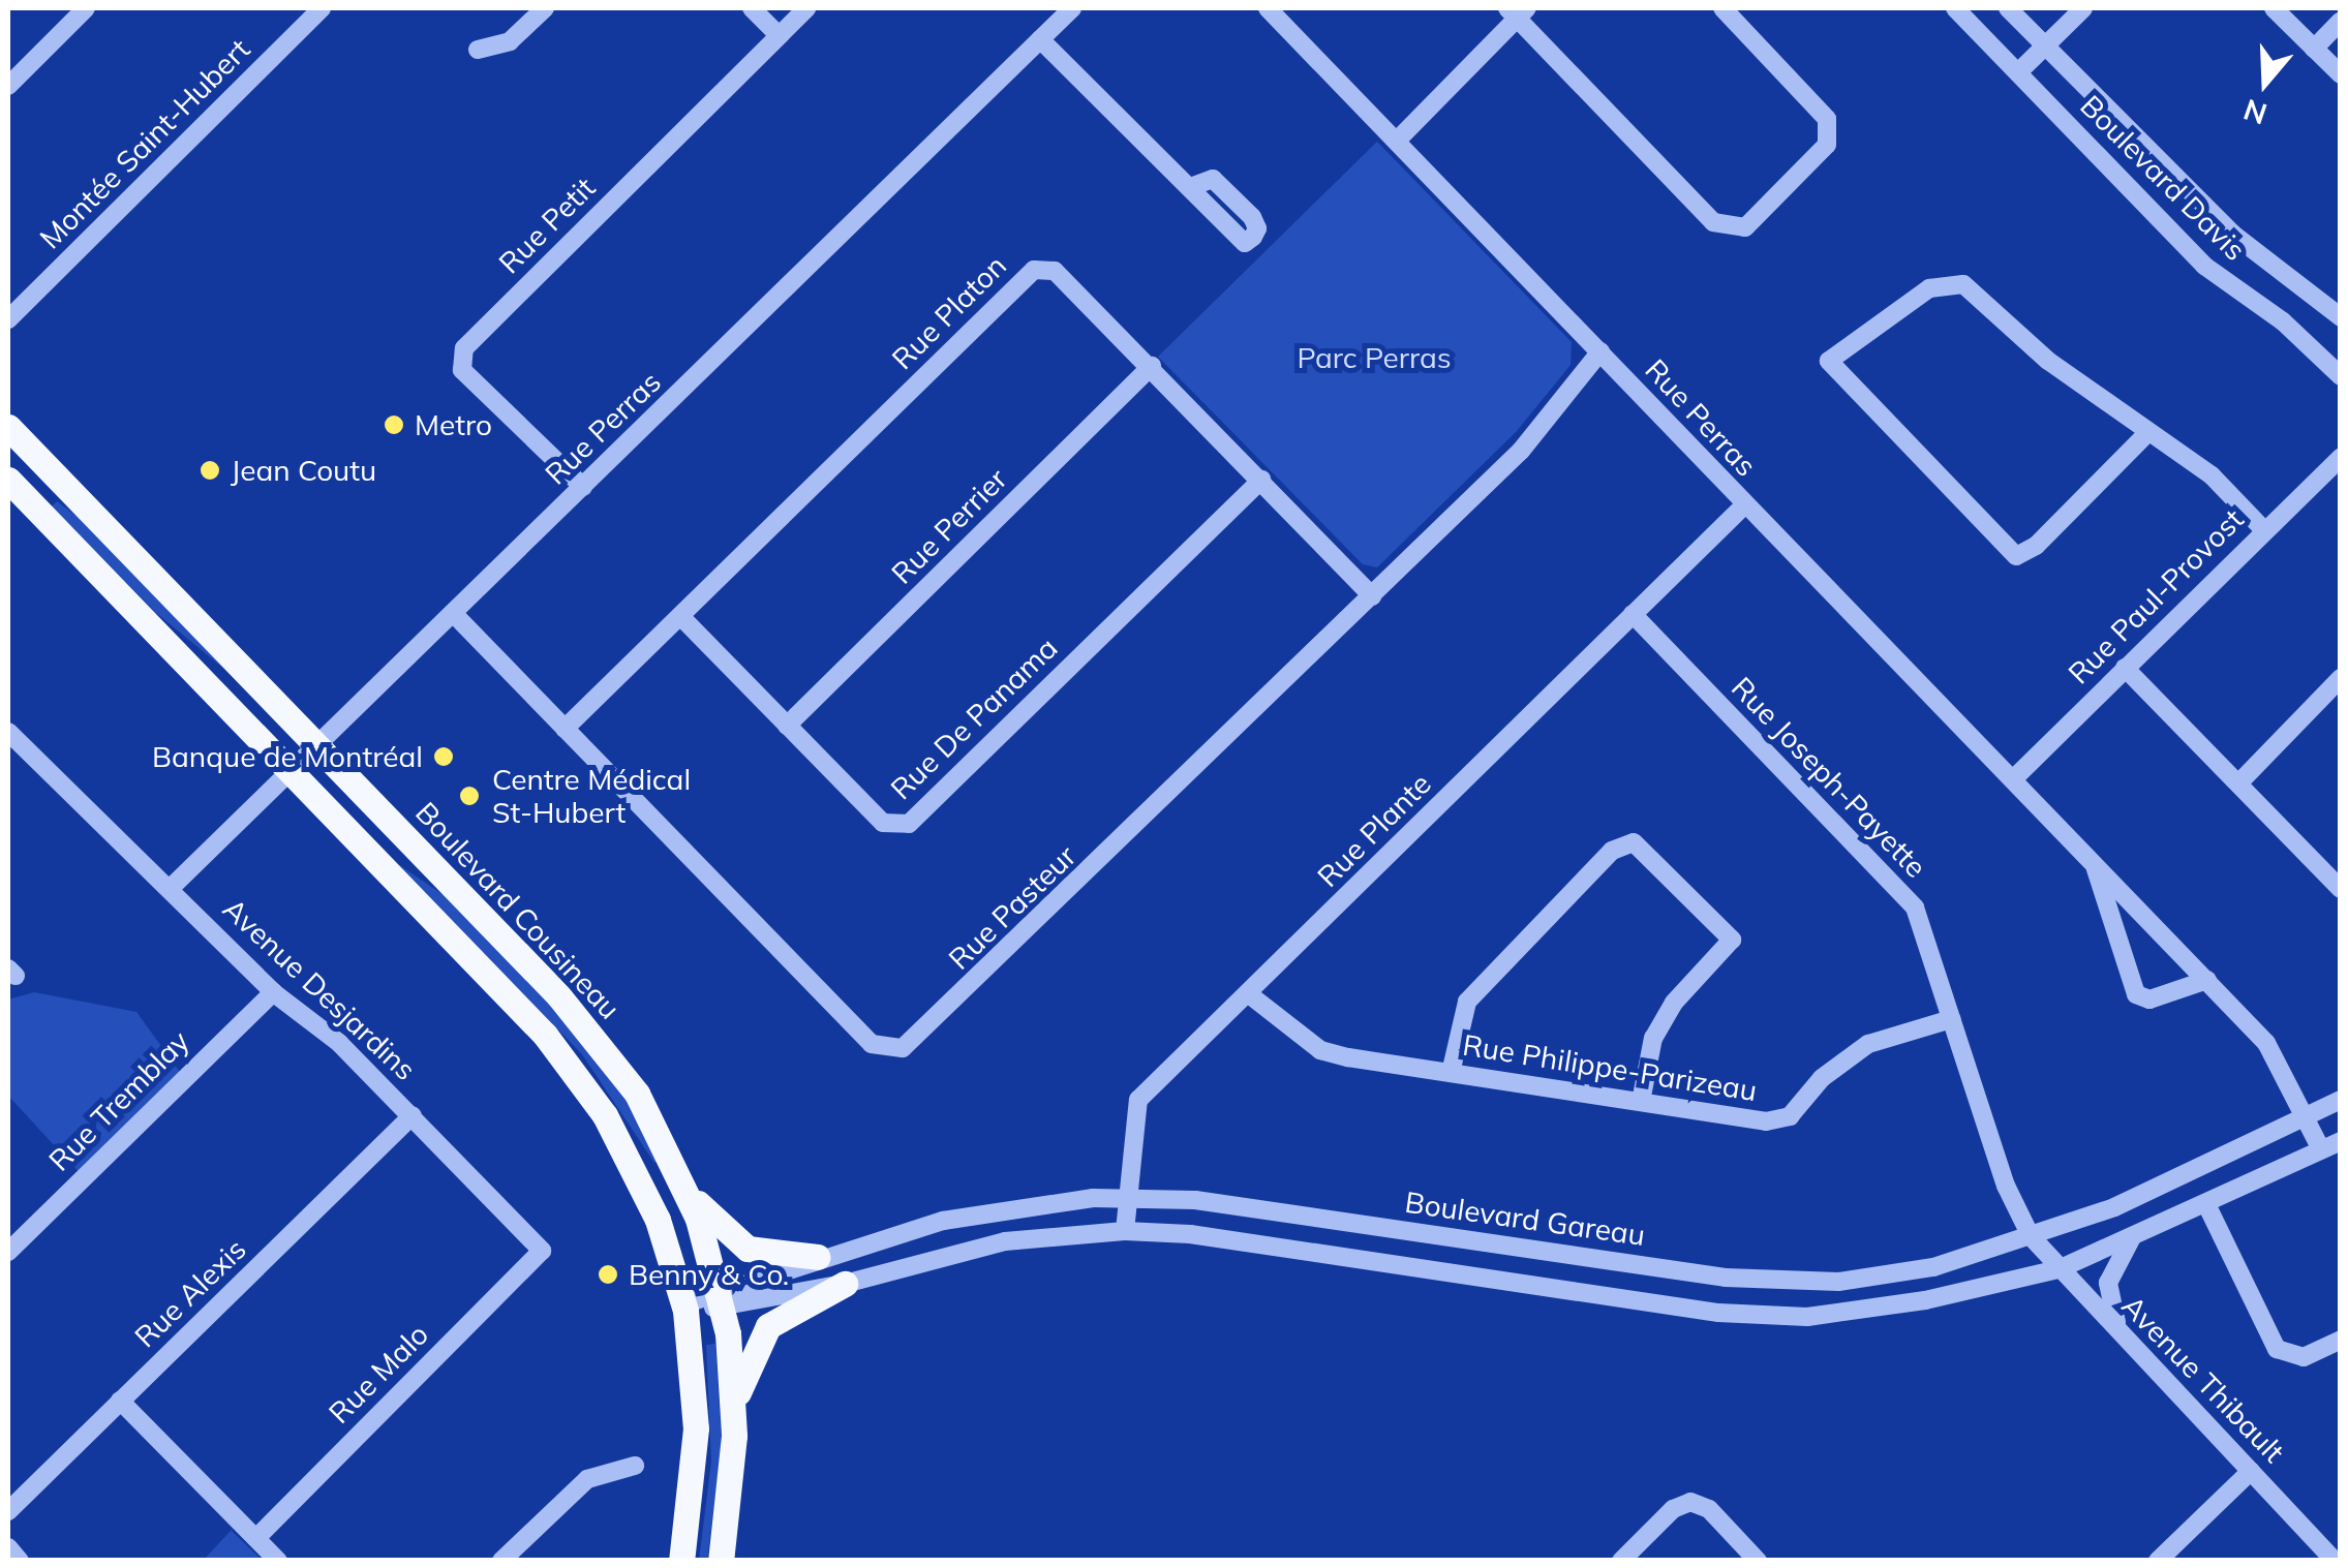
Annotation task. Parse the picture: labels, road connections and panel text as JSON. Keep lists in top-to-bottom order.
{
  "streets": {
    "main road": ["Boulevard Cousineau"],
    "street": [
      "Montée Saint-Hubert",
      "Boulevard Davis",
      "Rue Petit",
      "Rue Platon",
      "Rue Perras",
      "Rue Perrier",
      "Rue Paul-Provost",
      "Rue De Panama",
      "Rue Joseph-Payette",
      "Rue Plante",
      "Rue Pasteur",
      "Avenue Desjardins",
      "Rue Philippe-Parizeau",
      "Rue Tremblay",
      "Boulevard Gareau",
      "Rue Alexis",
      "Rue Malo",
      "Avenue Thibault"
    ]
  },
  "crossings": [
    ["Rue Petit", "Rue Perras"],
    ["Rue Platon", "Rue Perrier"],
    ["Rue Platon", "Rue De Panama"],
    ["Rue Platon", "Rue Pasteur"],
    ["Rue Perras", "Rue Paul-Provost"],
    ["Rue Perras", "Rue Plante"],
    ["Rue Perras", "Rue Pasteur"],
    ["Rue Perras", "Boulevard Cousineau"],
    ["Rue Perras", "Avenue Desjardins"],
    ["Rue Perras", "Boulevard Gareau"],
    ["Rue Perrier", "Rue De Panama"],
    ["Rue Joseph-Payette", "Rue Plante"],
    ["Rue Joseph-Payette", "Rue Philippe-Parizeau"],
    ["Rue Joseph-Payette", "Boulevard Gareau"],
    ["Rue Joseph-Payette", "Avenue Thibault"],
    ["Rue Plante", "Rue Philippe-Parizeau"],
    ["Rue Plante", "Boulevard Gareau"],
    ["Boulevard Cousineau", "Boulevard Gareau"],
    ["Avenue Desjardins", "Rue Tremblay"],
    ["Avenue Desjardins", "Rue Alexis"],
    ["Avenue Desjardins", "Rue Malo"],
    ["Boulevard Gareau", "Avenue Thibault"]
  ],
  "parks": ["Parc Perras"],
  "places": [
    "Metro",
    "Jean Coutu",
    "Banque de Montréal",
    "Centre Médical St-Hubert",
    "Benny & Co."
  ],
  "north": "bottom"
}
